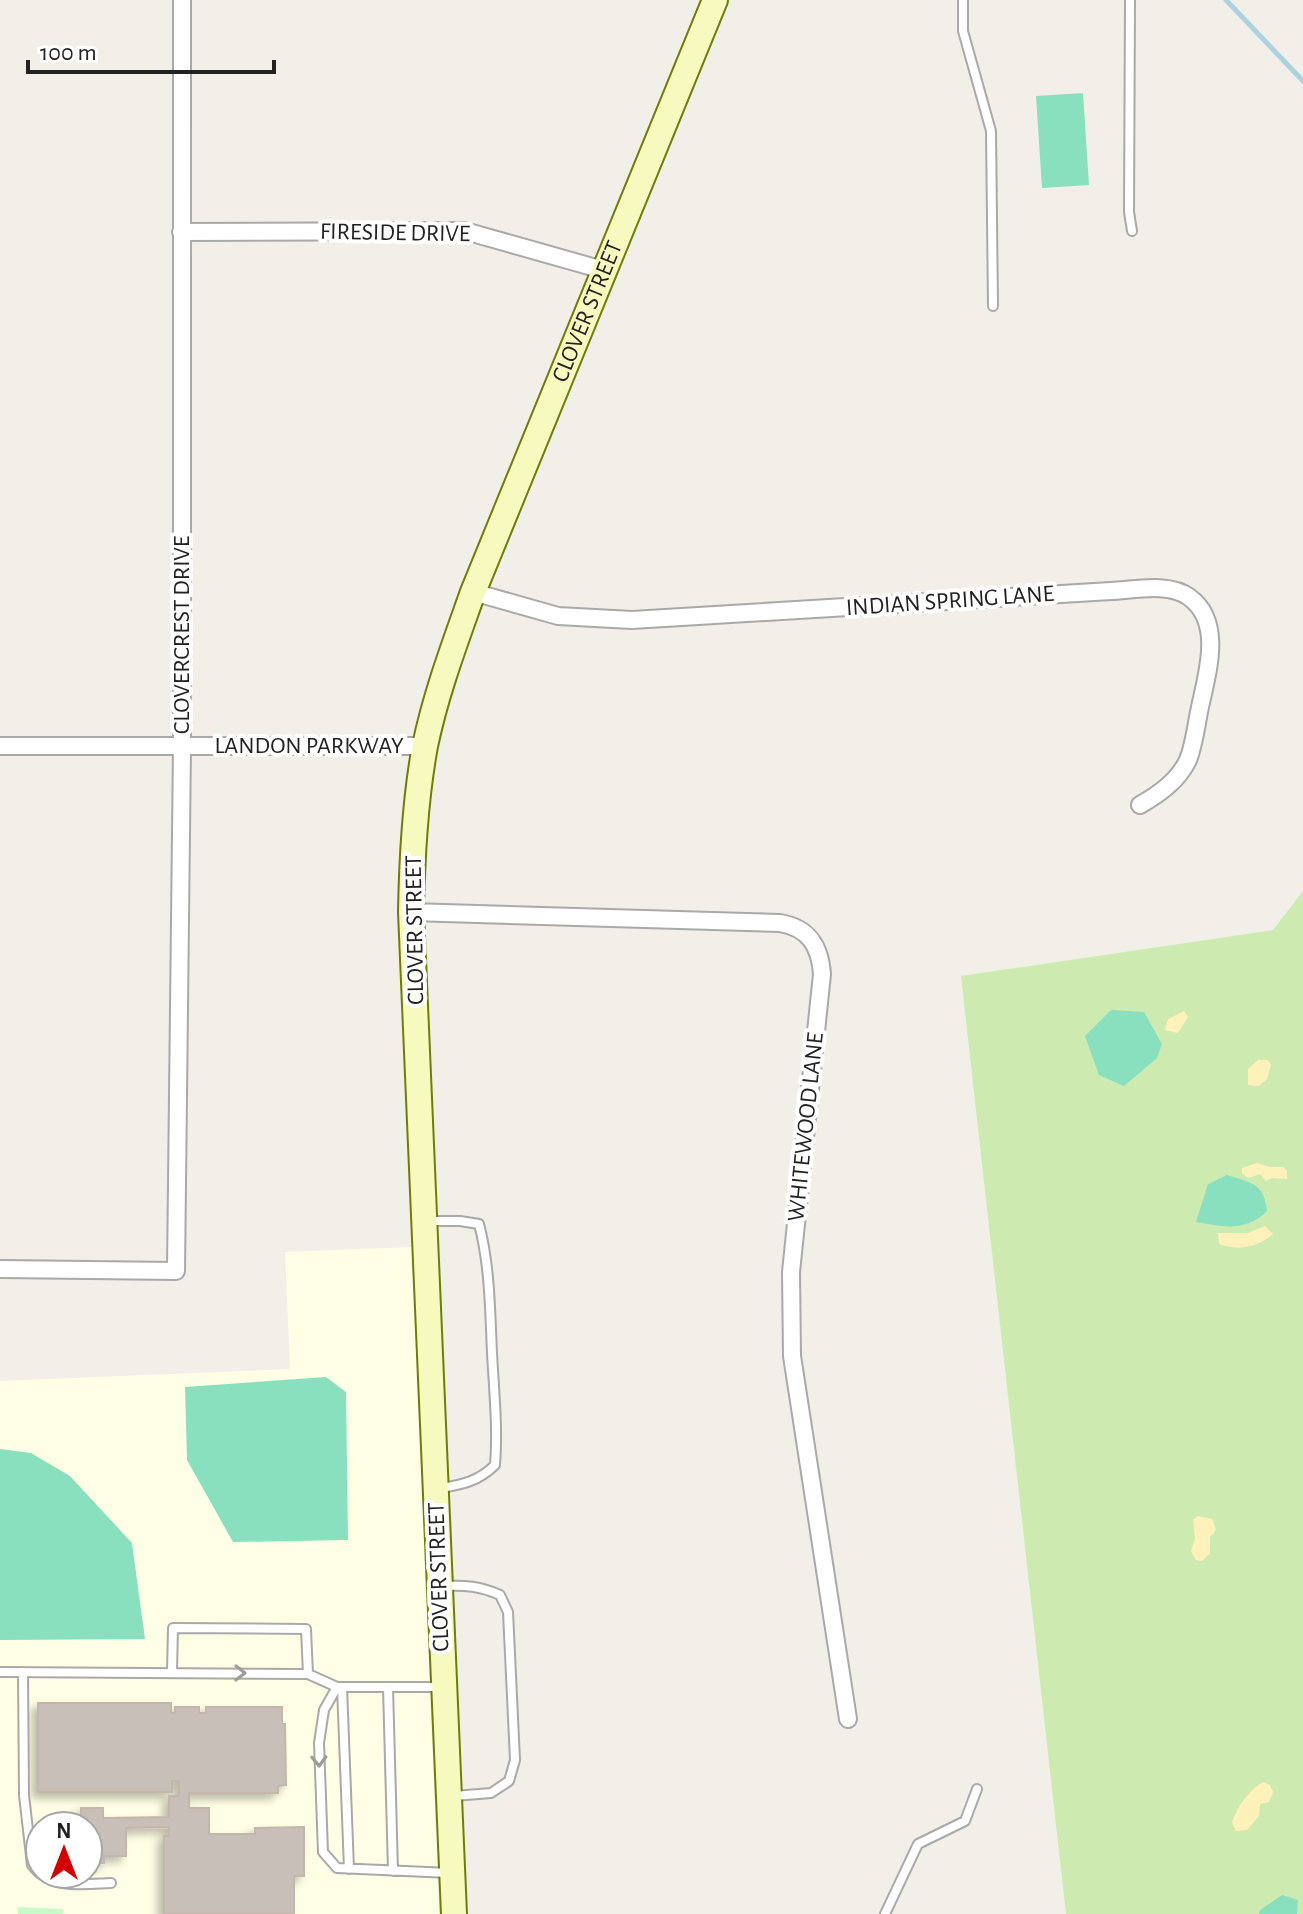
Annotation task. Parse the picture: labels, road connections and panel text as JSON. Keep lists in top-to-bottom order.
{
  "streets": {
    "main road": ["CLOVER STREET"],
    "street": [
      "FIRESIDE DRIVE",
      "INDIAN SPRING LANE",
      "CLOVERCREST DRIVE",
      "LANDON PARKWAY",
      "WHITEWOOD LANE"
    ]
  },
  "crossings": [
    ["FIRESIDE DRIVE", "CLOVER STREET"],
    ["FIRESIDE DRIVE", "CLOVERCREST DRIVE"],
    ["CLOVER STREET", "INDIAN SPRING LANE"],
    ["CLOVER STREET", "LANDON PARKWAY"],
    ["CLOVER STREET", "WHITEWOOD LANE"],
    ["CLOVERCREST DRIVE", "LANDON PARKWAY"]
  ],
  "scale_bar": "100 m",
  "north": "top"
}
